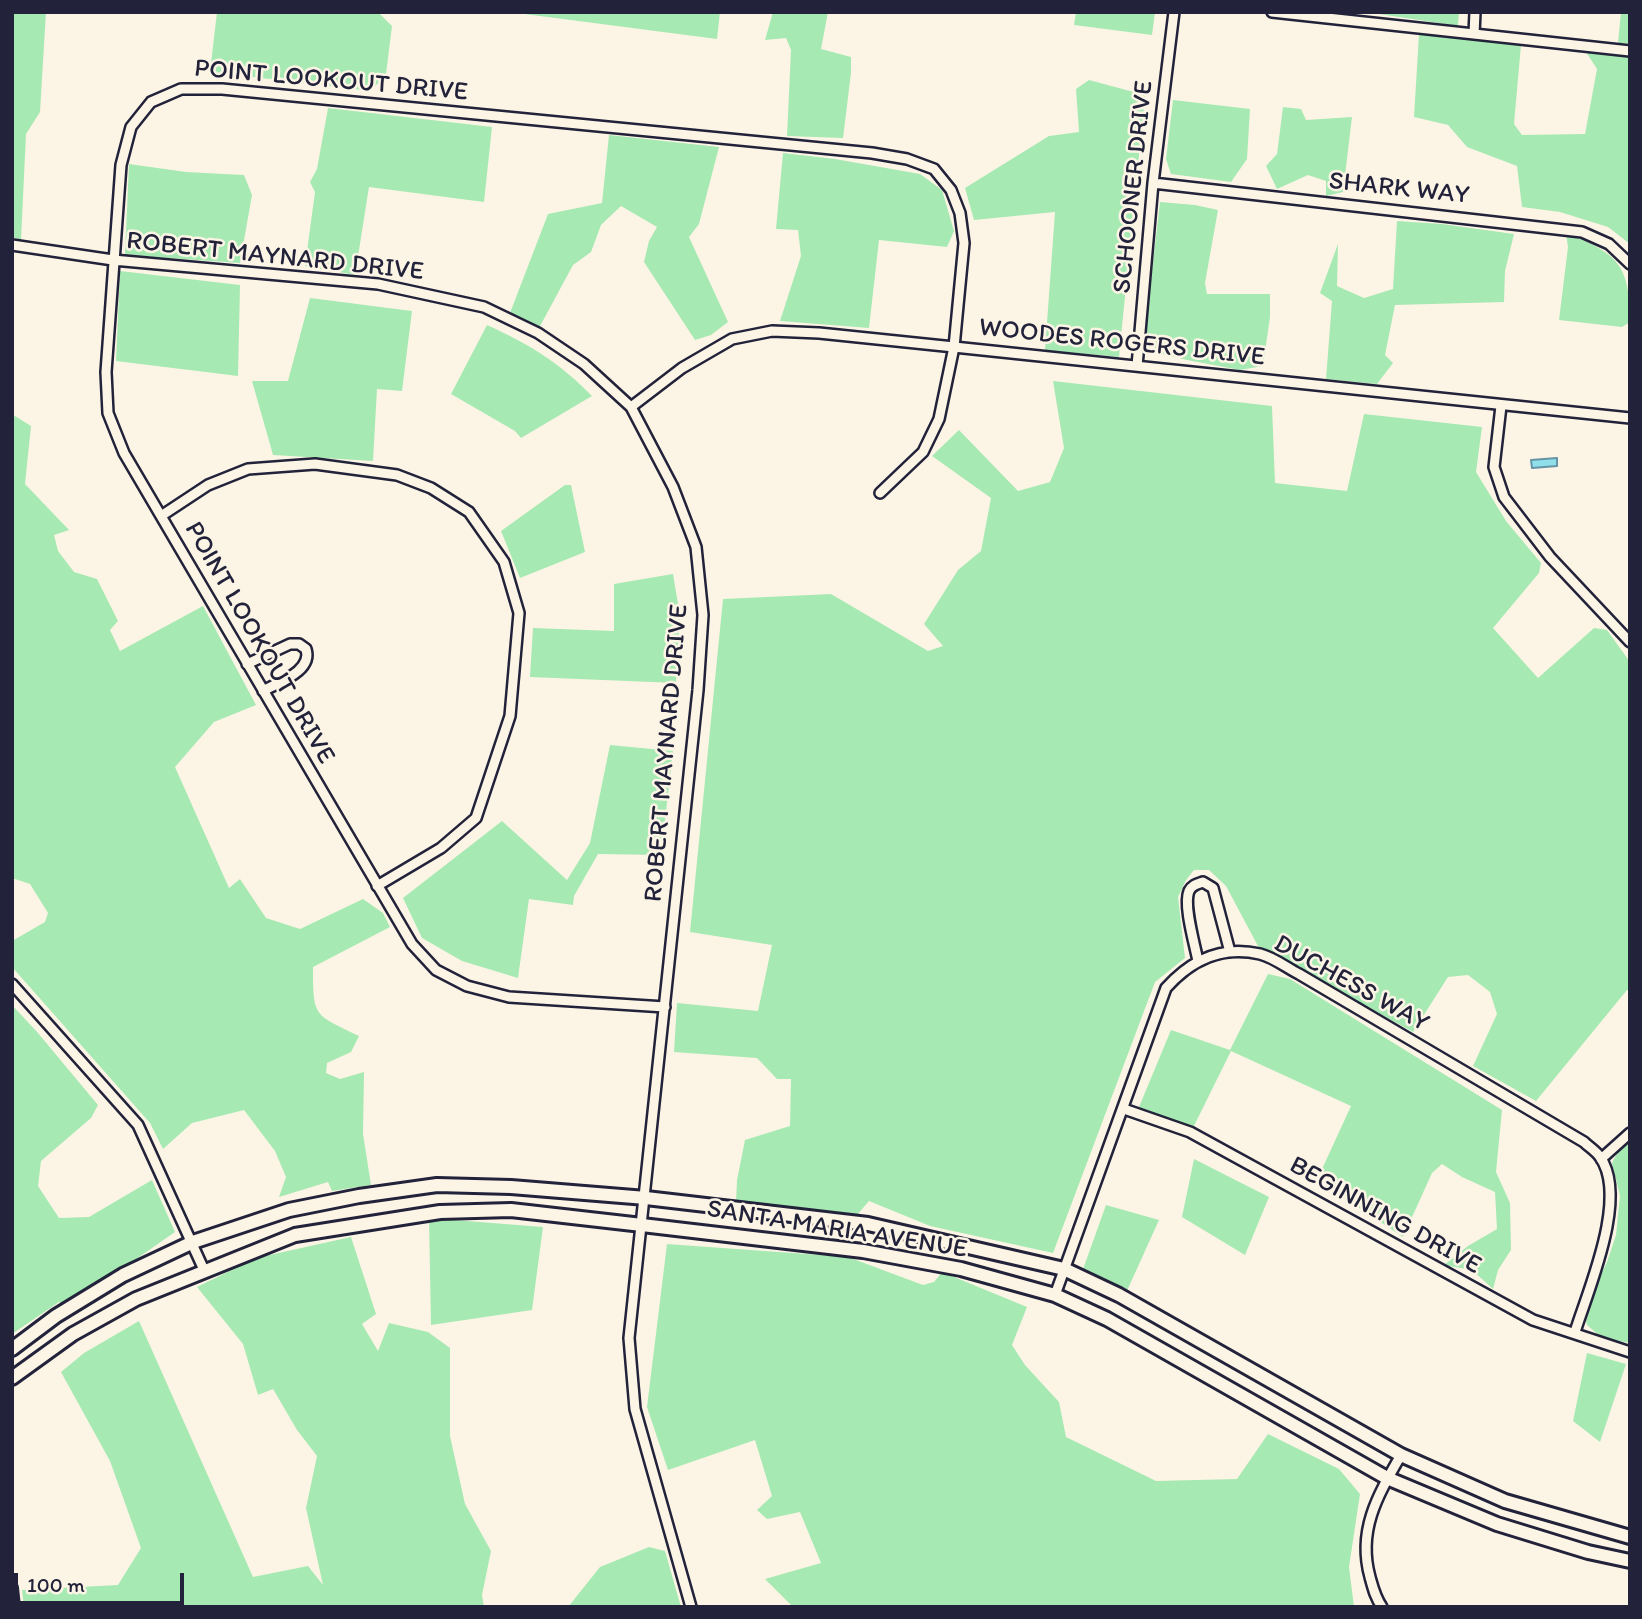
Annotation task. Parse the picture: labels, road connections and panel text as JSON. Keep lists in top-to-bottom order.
{
  "streets": {
    "street": [
      "POINT LOOKOUT DRIVE",
      "SCHOONER DRIVE",
      "SHARK WAY",
      "ROBERT MAYNARD DRIVE",
      "WOODES ROGERS DRIVE",
      "DUCHESS WAY",
      "BEGINNING DRIVE",
      "SANTA MARIA AVENUE"
    ]
  },
  "crossings": [
    ["POINT LOOKOUT DRIVE", "ROBERT MAYNARD DRIVE"],
    ["POINT LOOKOUT DRIVE", "WOODES ROGERS DRIVE"],
    ["SCHOONER DRIVE", "SHARK WAY"],
    ["SCHOONER DRIVE", "WOODES ROGERS DRIVE"],
    ["ROBERT MAYNARD DRIVE", "WOODES ROGERS DRIVE"],
    ["ROBERT MAYNARD DRIVE", "SANTA MARIA AVENUE"],
    ["DUCHESS WAY", "BEGINNING DRIVE"],
    ["DUCHESS WAY", "SANTA MARIA AVENUE"]
  ],
  "scale_bar": "100 m"
}
